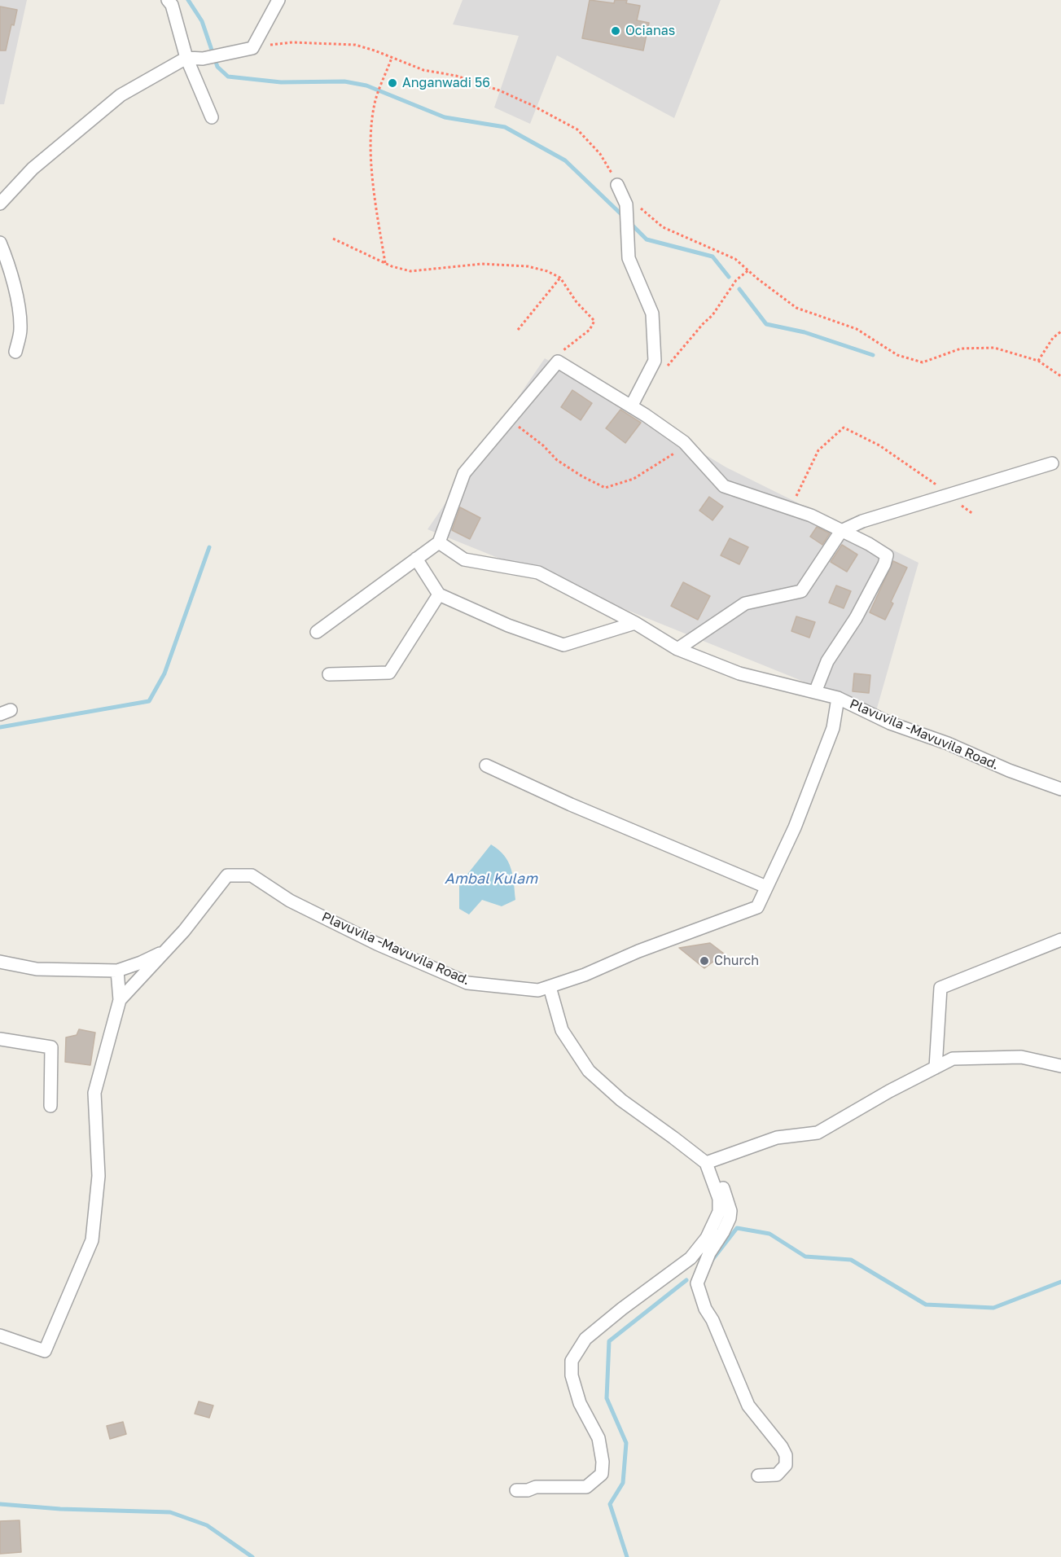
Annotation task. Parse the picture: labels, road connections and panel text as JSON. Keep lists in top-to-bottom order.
{
  "streets": {
    "street": ["Plavuvila -Mavuvila Road."]
  },
  "water": ["Ambal Kulam"],
  "places": ["Ocianas", "Anganwadi 56", "Church"]
}
